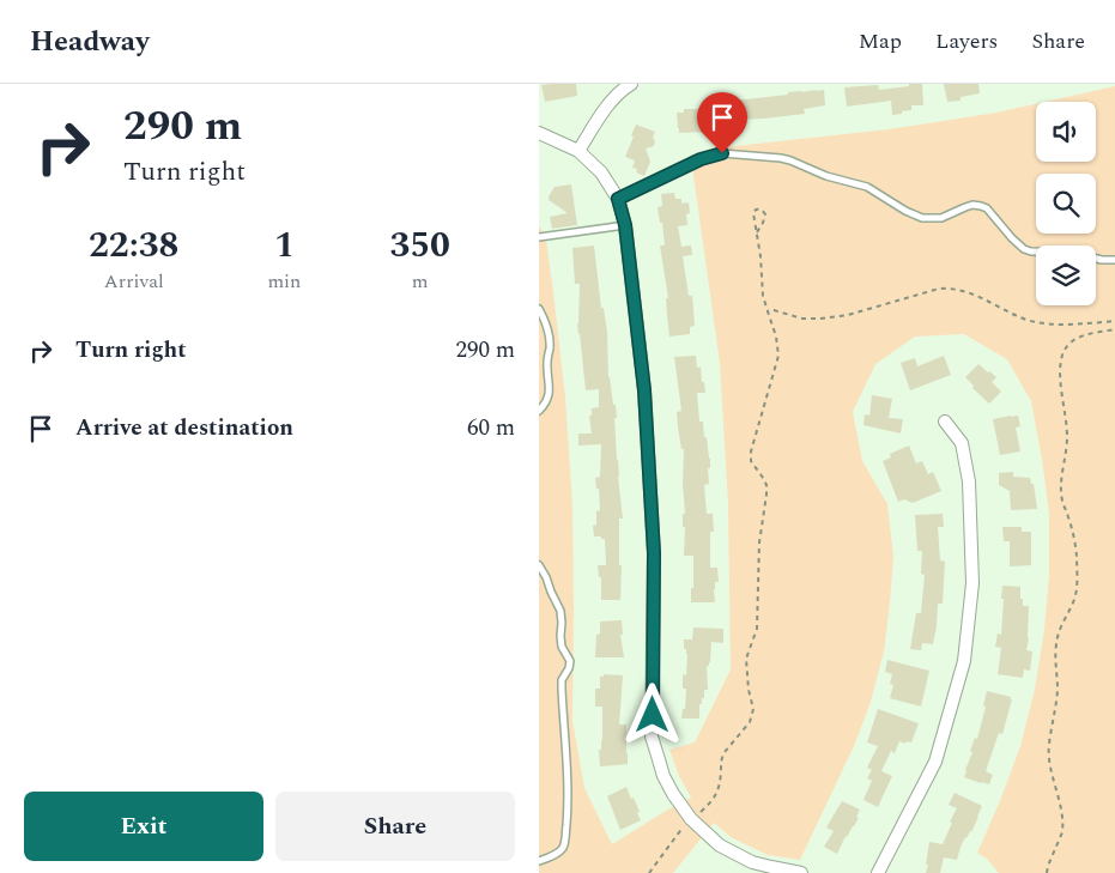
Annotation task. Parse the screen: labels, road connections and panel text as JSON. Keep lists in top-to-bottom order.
{
  "page": {
    "header": "Headway",
    "nav": ["Map", "Layers", "Share"],
    "turn": ["290 m", "Turn right"],
    "eta": [
      "22:38",
      "Arrival",
      "1",
      "min",
      "350",
      "m"
    ],
    "list": [
      {
        "name": "Turn right",
        "value": "290 m"
      },
      {
        "name": "Arrive at destination",
        "value": "60 m"
      }
    ],
    "buttons": ["Exit", "Share"]
  }
}
